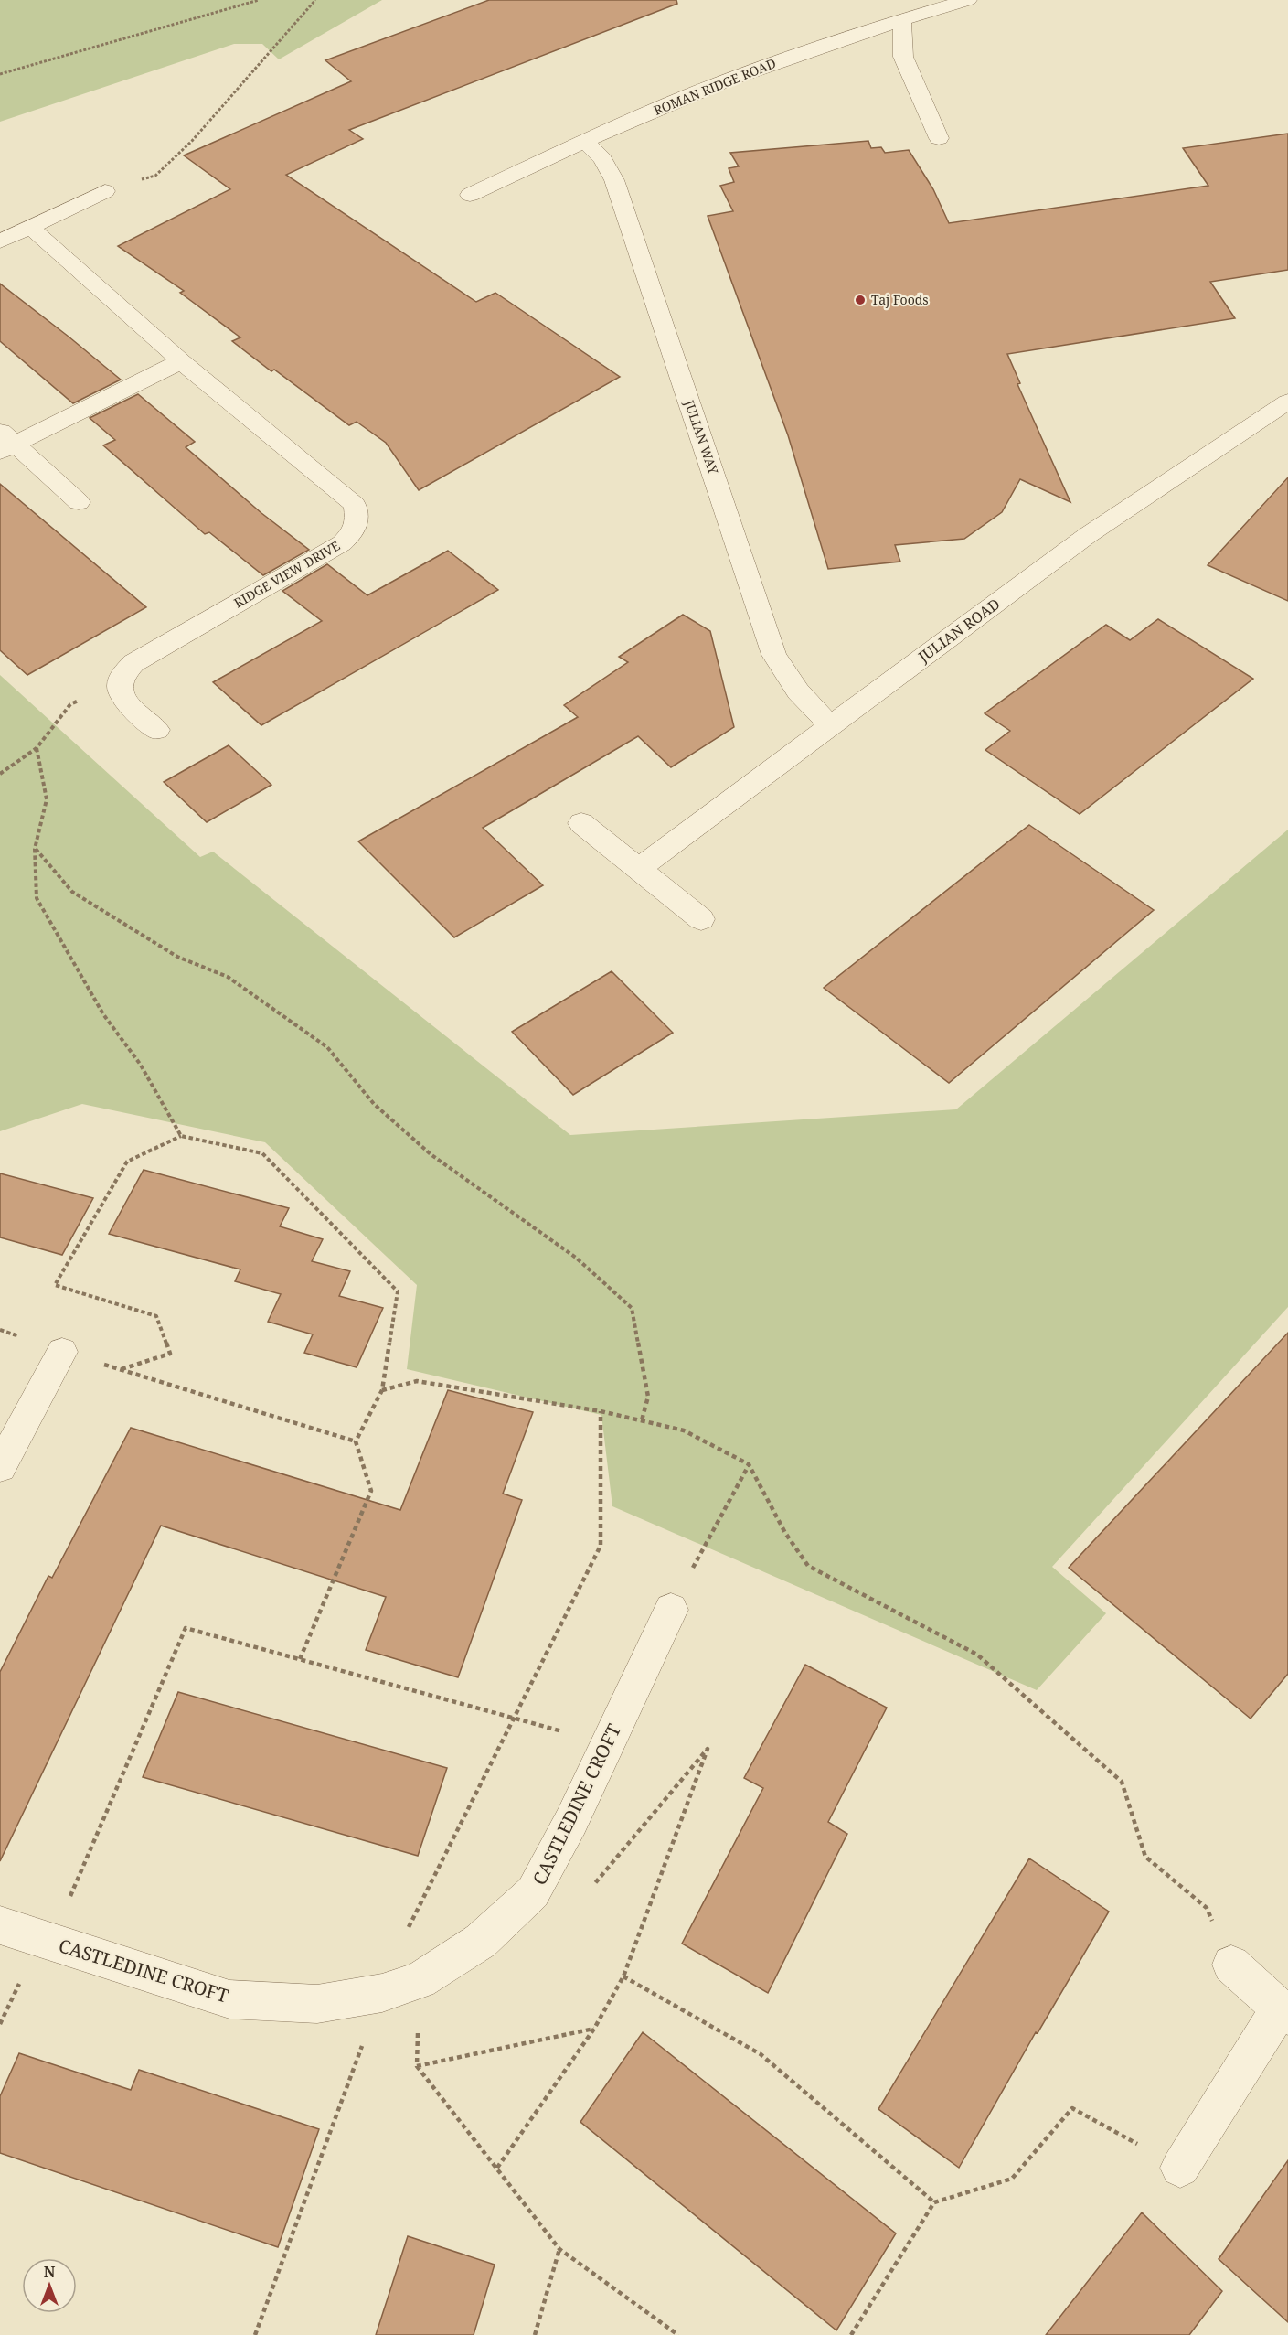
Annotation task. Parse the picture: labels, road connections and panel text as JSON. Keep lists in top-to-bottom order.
{
  "streets": {
    "street": [
      "ROMAN RIDGE ROAD",
      "JULIAN WAY",
      "RIDGE VIEW DRIVE",
      "JULIAN ROAD",
      "CASTLEDINE CROFT"
    ]
  },
  "crossings": [
    ["ROMAN RIDGE ROAD", "JULIAN WAY"],
    ["JULIAN WAY", "JULIAN ROAD"]
  ],
  "places": ["Taj Foods"],
  "north": "top"
}
